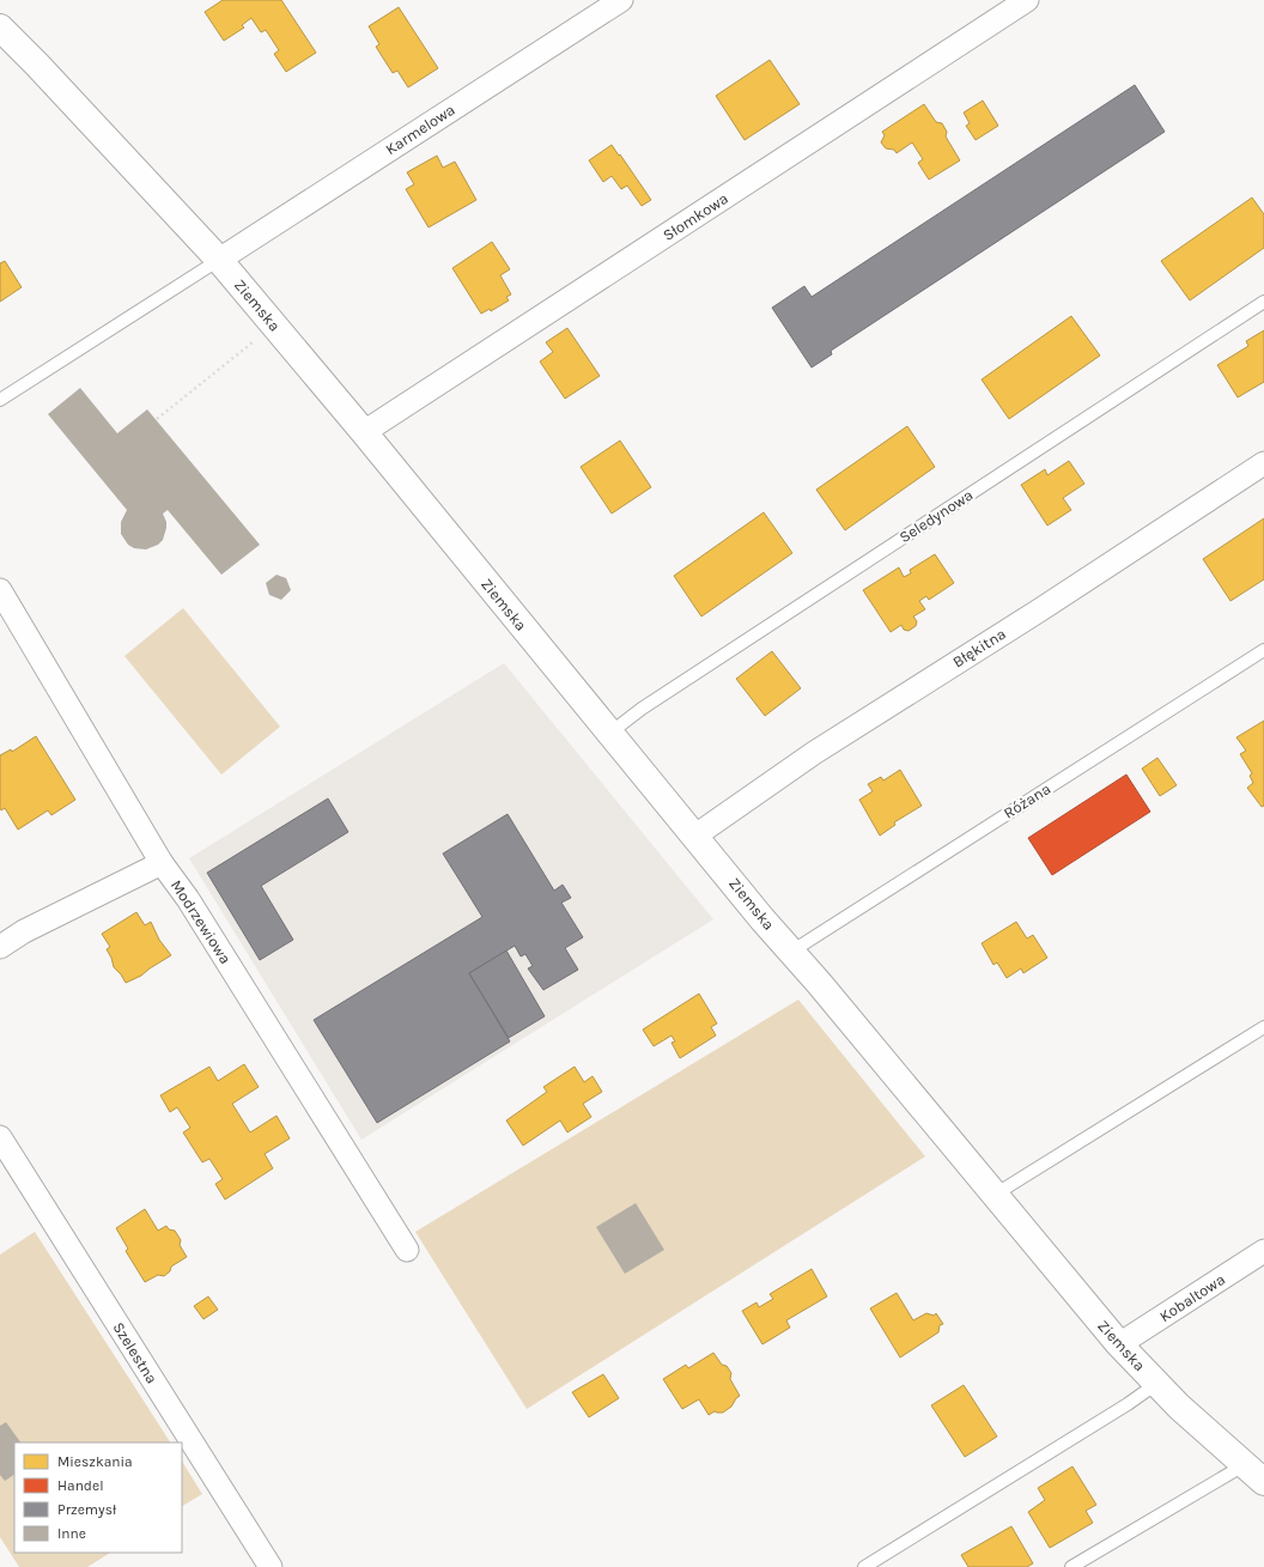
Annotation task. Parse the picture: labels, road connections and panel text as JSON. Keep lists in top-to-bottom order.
{
  "streets": {
    "street": [
      "Karmelowa",
      "Słomkowa",
      "Ziemska",
      "Błękitna",
      "Modrzewiowa",
      "Kobaltowa",
      "Szelestna"
    ],
    "lane": ["Seledynowa", "Różana"]
  },
  "crossings": [
    ["Karmelowa", "Ziemska"],
    ["Słomkowa", "Ziemska"],
    ["Ziemska", "Seledynowa"],
    ["Ziemska", "Błękitna"],
    ["Ziemska", "Różana"],
    ["Ziemska", "Kobaltowa"]
  ],
  "legend": [
    "Mieszkania",
    "Handel",
    "Przemysł",
    "Inne"
  ]
}
